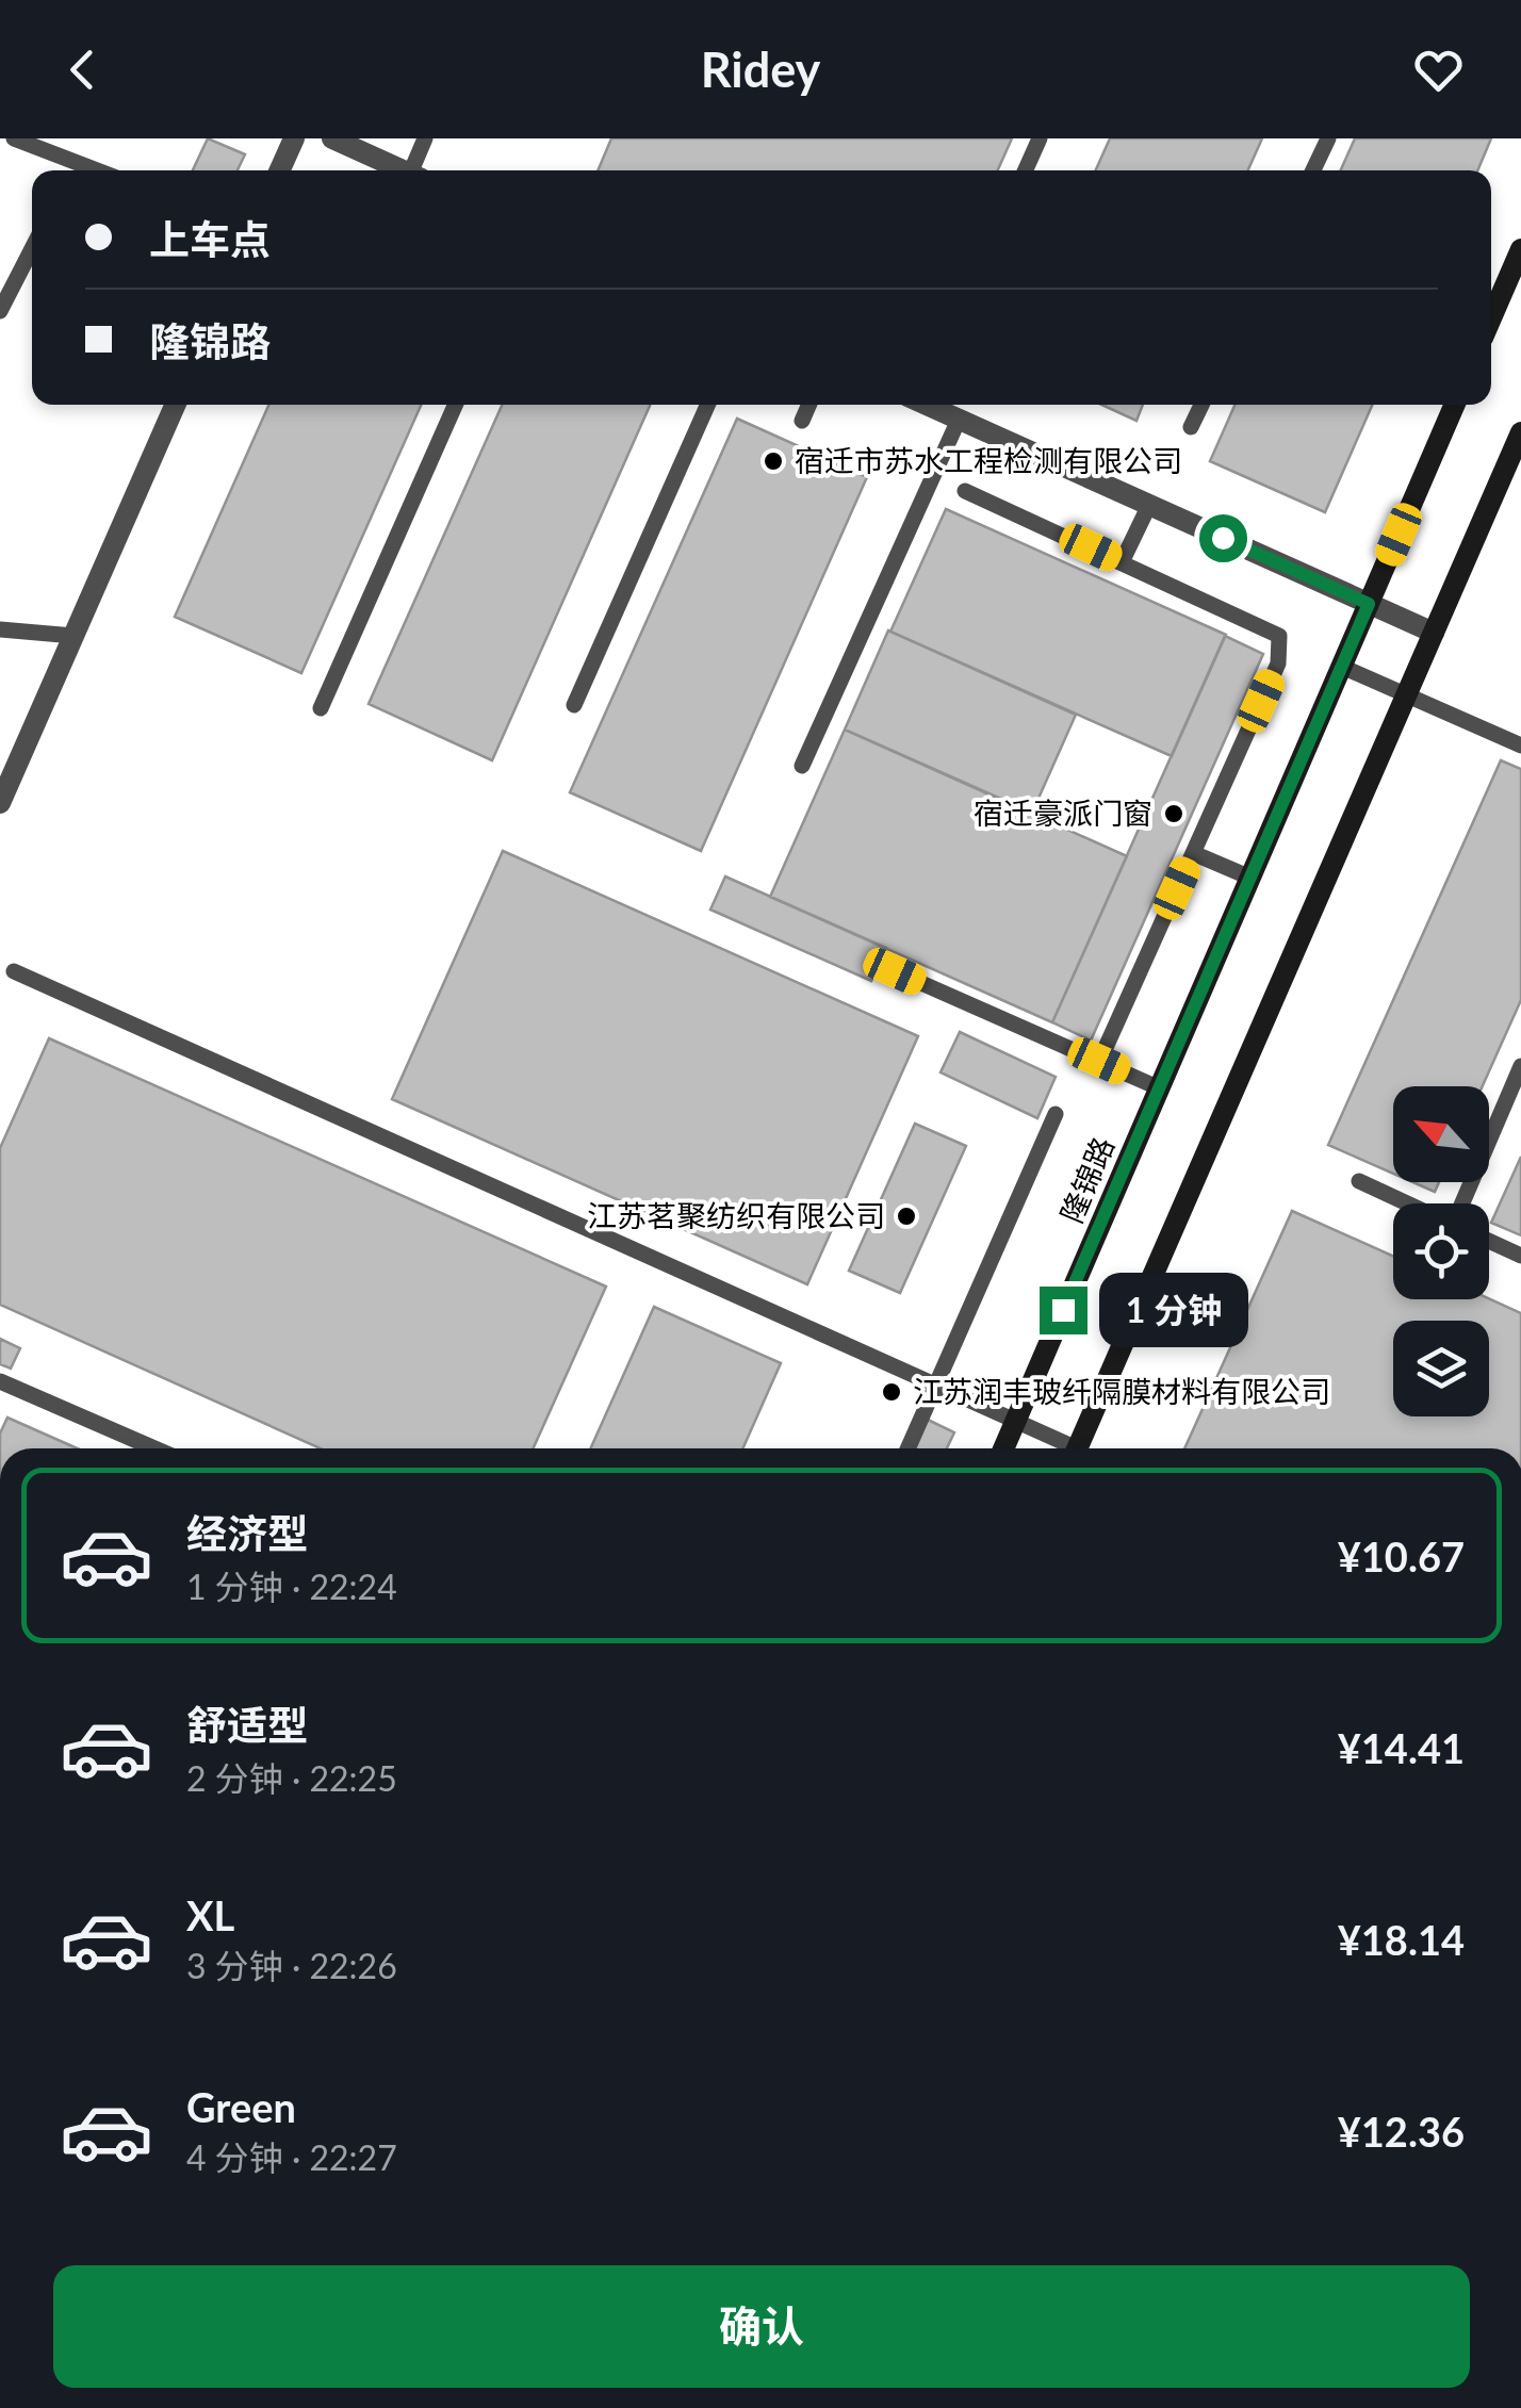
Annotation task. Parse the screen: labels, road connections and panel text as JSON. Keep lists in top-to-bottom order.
{
  "streets": {
    "main road": ["隆锦路"]
  },
  "places": [
    "宿迁市苏水工程检测有限公司",
    "宿迁豪派门窗",
    "江苏茗聚纺织有限公司",
    "江苏润丰玻纤隔膜材料有限公司"
  ],
  "north": "top left",
  "page": {
    "header": "Ridey",
    "banner": ["上车点", "隆锦路"],
    "bubble": "1 分钟",
    "list": [
      {
        "name": "经济型",
        "note": "1 分钟 · 22:24",
        "value": "¥10.67"
      },
      {
        "name": "舒适型",
        "note": "2 分钟 · 22:25",
        "value": "¥14.41"
      },
      {
        "name": "XL",
        "note": "3 分钟 · 22:26",
        "value": "¥18.14"
      },
      {
        "name": "Green",
        "note": "4 分钟 · 22:27",
        "value": "¥12.36"
      }
    ],
    "buttons": "确认"
  }
}
